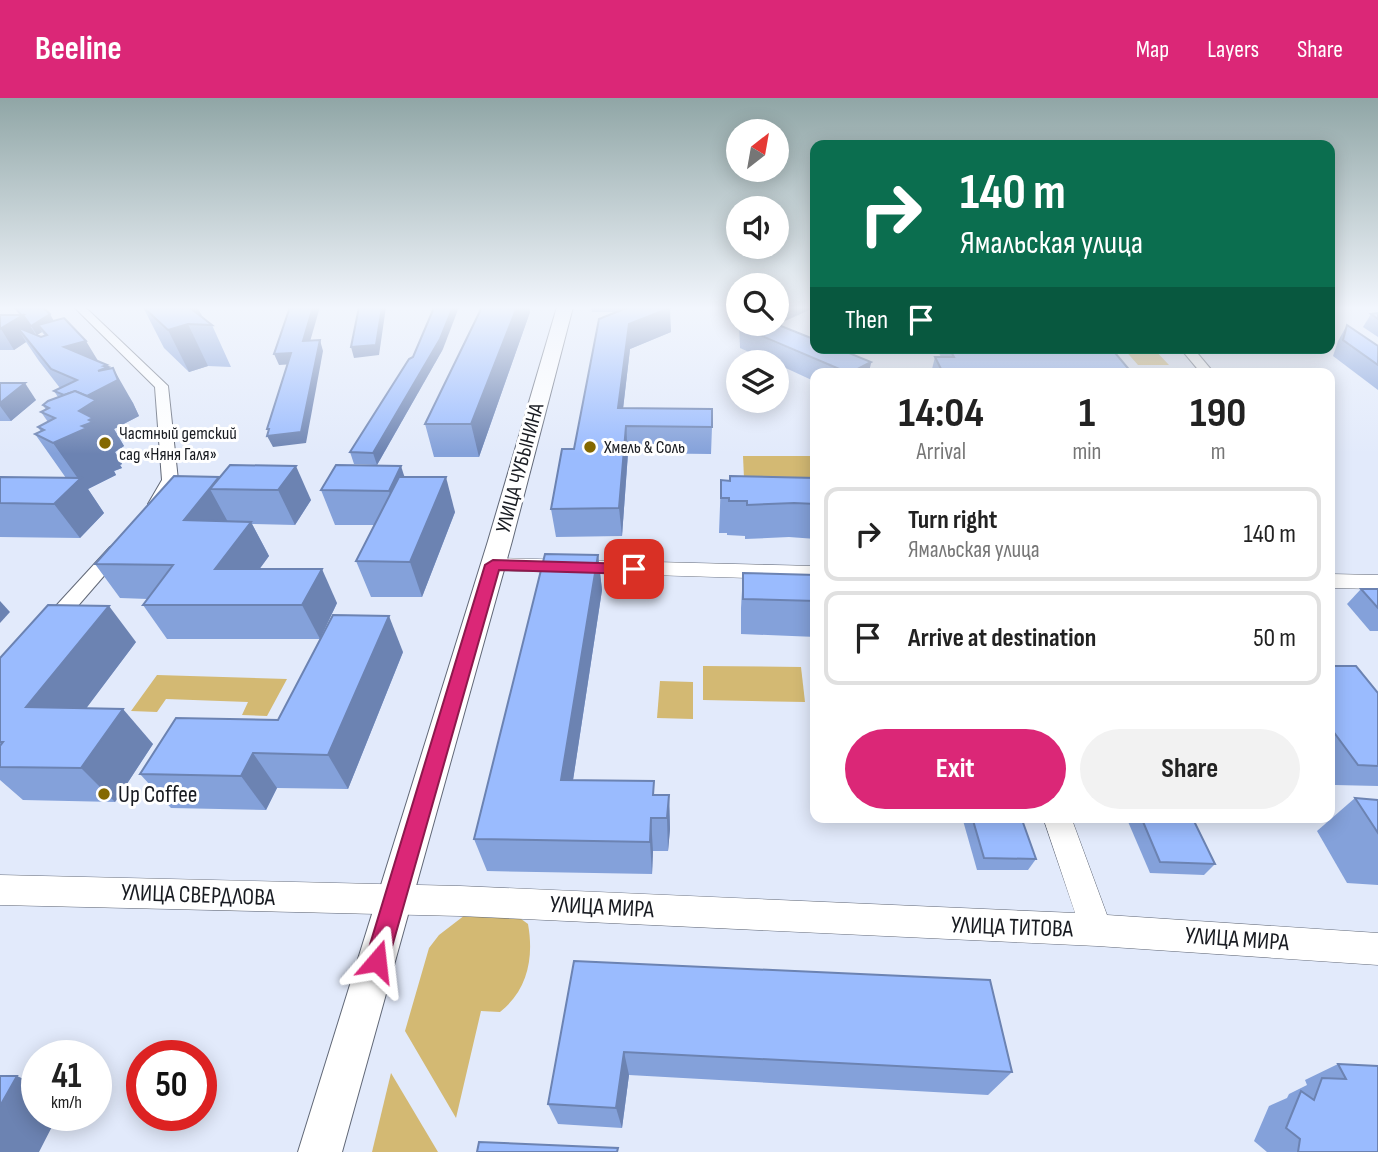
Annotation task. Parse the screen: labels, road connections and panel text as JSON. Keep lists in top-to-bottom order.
{
  "streets": {
    "main road": ["УЛИЦА ЧУБЫНИНА"],
    "street": ["УЛИЦА СВЕРДЛОВА", "УЛИЦА МИРА", "УЛИЦА ТИТОВА"]
  },
  "crossings": [
    ["УЛИЦА ЧУБЫНИНА", "УЛИЦА СВЕРДЛОВА"],
    ["УЛИЦА ЧУБЫНИНА", "УЛИЦА МИРА"],
    ["УЛИЦА СВЕРДЛОВА", "УЛИЦА МИРА"],
    ["УЛИЦА МИРА", "УЛИЦА ТИТОВА"]
  ],
  "places": ["Частный детский сад «Няня Галя»", "Хмель & Соль", "Up Coffee"],
  "north": "top right",
  "page": {
    "header": "Beeline",
    "nav": ["Map", "Layers", "Share"],
    "turn": ["140 m", "Ямальская улица"],
    "then": "Then",
    "eta": [
      "14:04",
      "Arrival",
      "1",
      "min",
      "190",
      "m"
    ],
    "list": [
      {
        "name": "Turn right",
        "note": "Ямальская улица",
        "value": "140 m"
      },
      {
        "name": "Arrive at destination",
        "value": "50 m"
      }
    ],
    "buttons": ["Exit", "Share"],
    "speed": "41 km/h",
    "limit": "50"
  }
}
